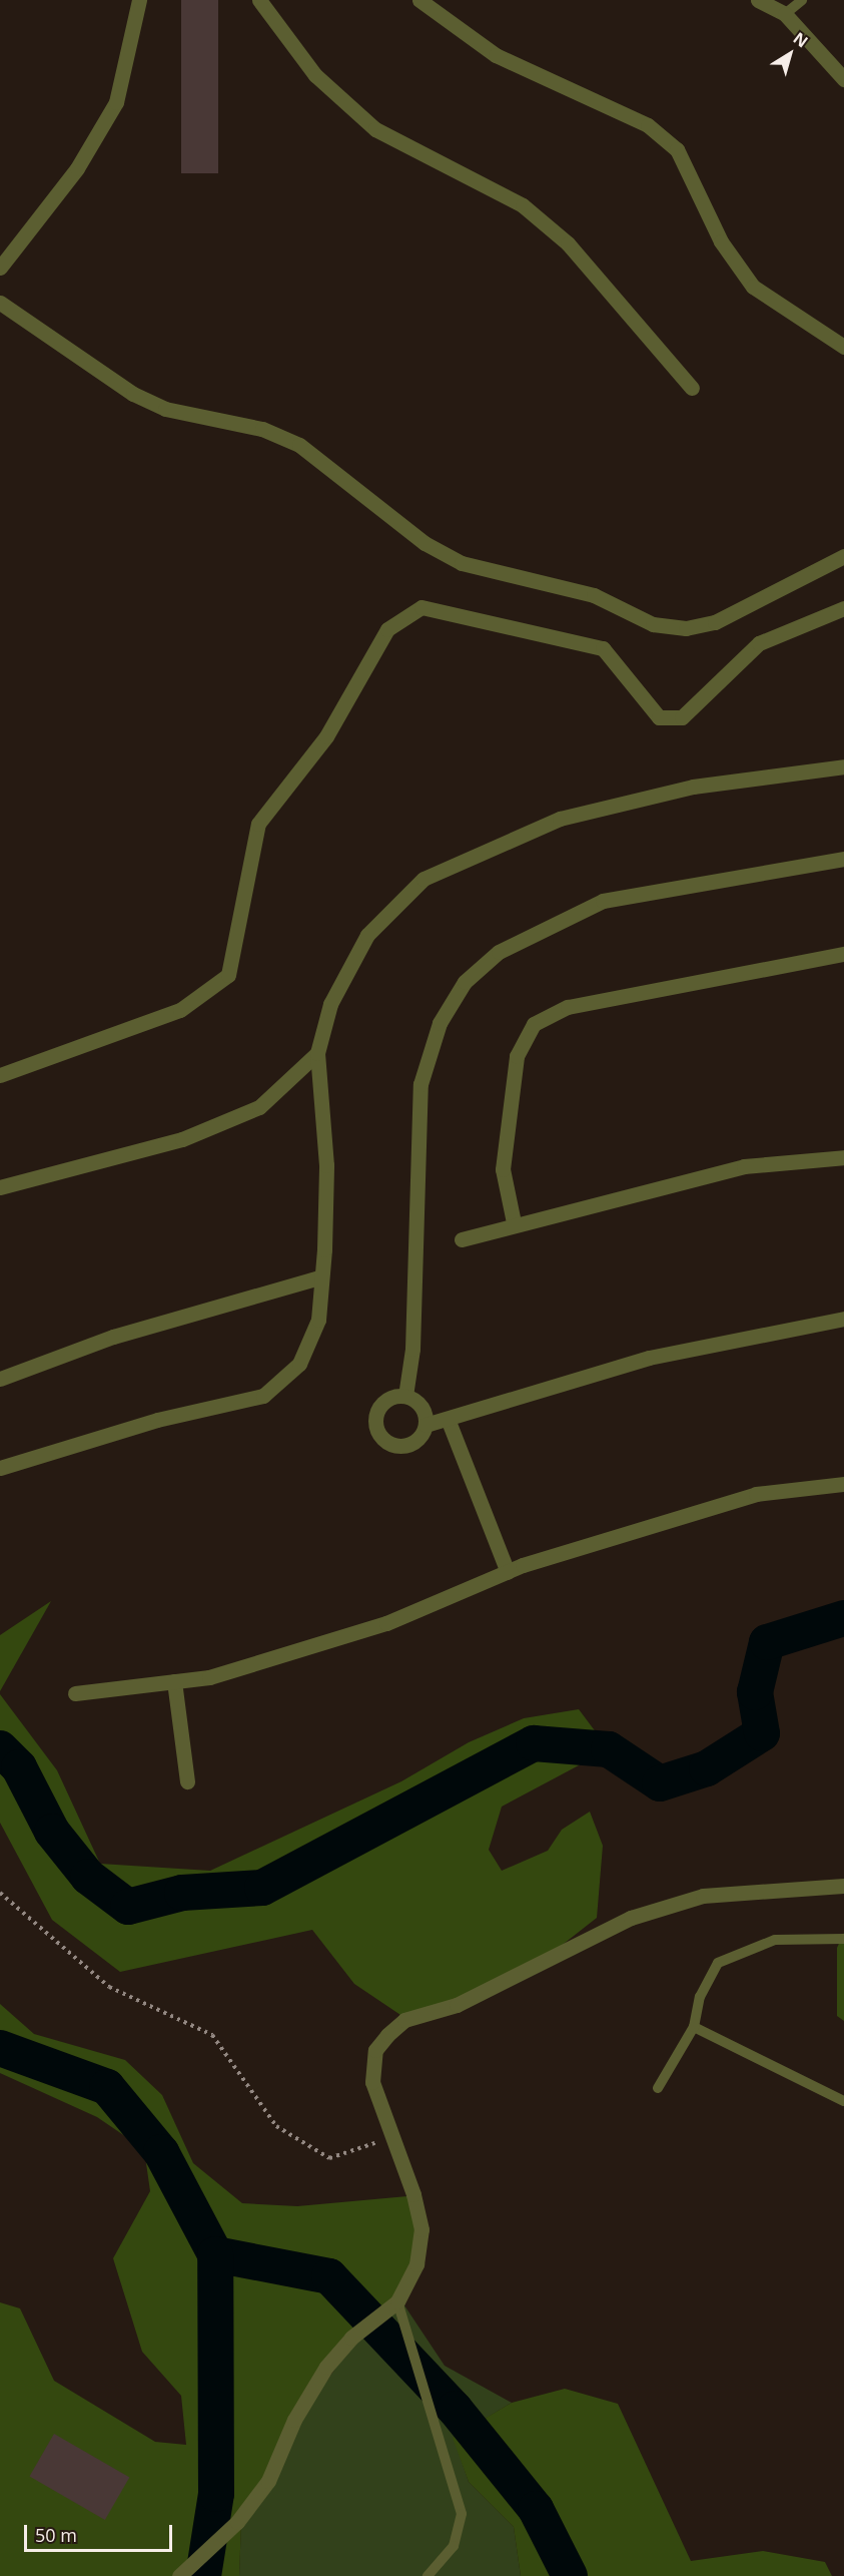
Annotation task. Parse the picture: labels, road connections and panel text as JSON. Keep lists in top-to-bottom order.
{
  "scale_bar": "50 m",
  "north": "top right"
}
